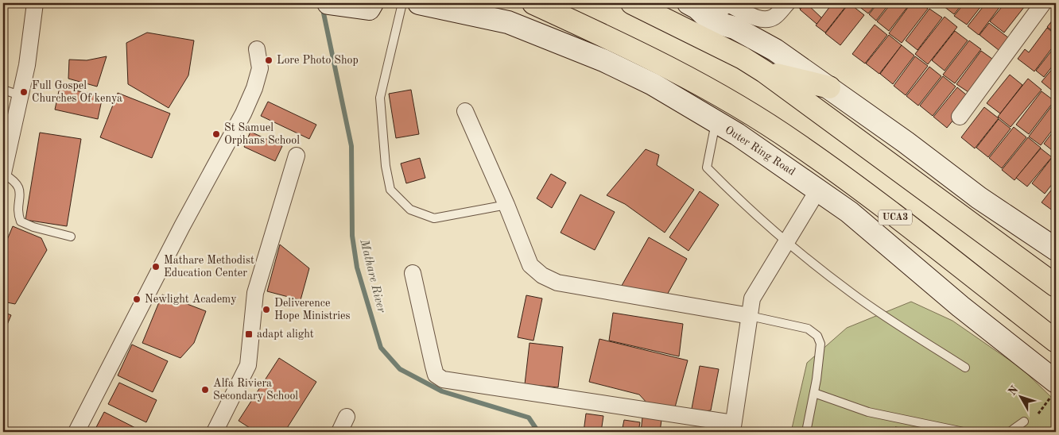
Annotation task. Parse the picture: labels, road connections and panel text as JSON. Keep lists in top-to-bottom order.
{
  "streets": {
    "main road": ["Outer Ring Road", "UCA3"]
  },
  "water": ["Mathare River"],
  "places": {
    "other": [
      "Lore Photo Shop",
      "Full Gospel Churches Of kenya",
      "St Samuel Orphans School",
      "Mathare Methodist Education Center",
      "Newlight Academy",
      "Deliverence Hope Ministries",
      "Alfa Riviera Secondary School"
    ],
    "transit": ["adapt alight"]
  },
  "north": "top left"
}
